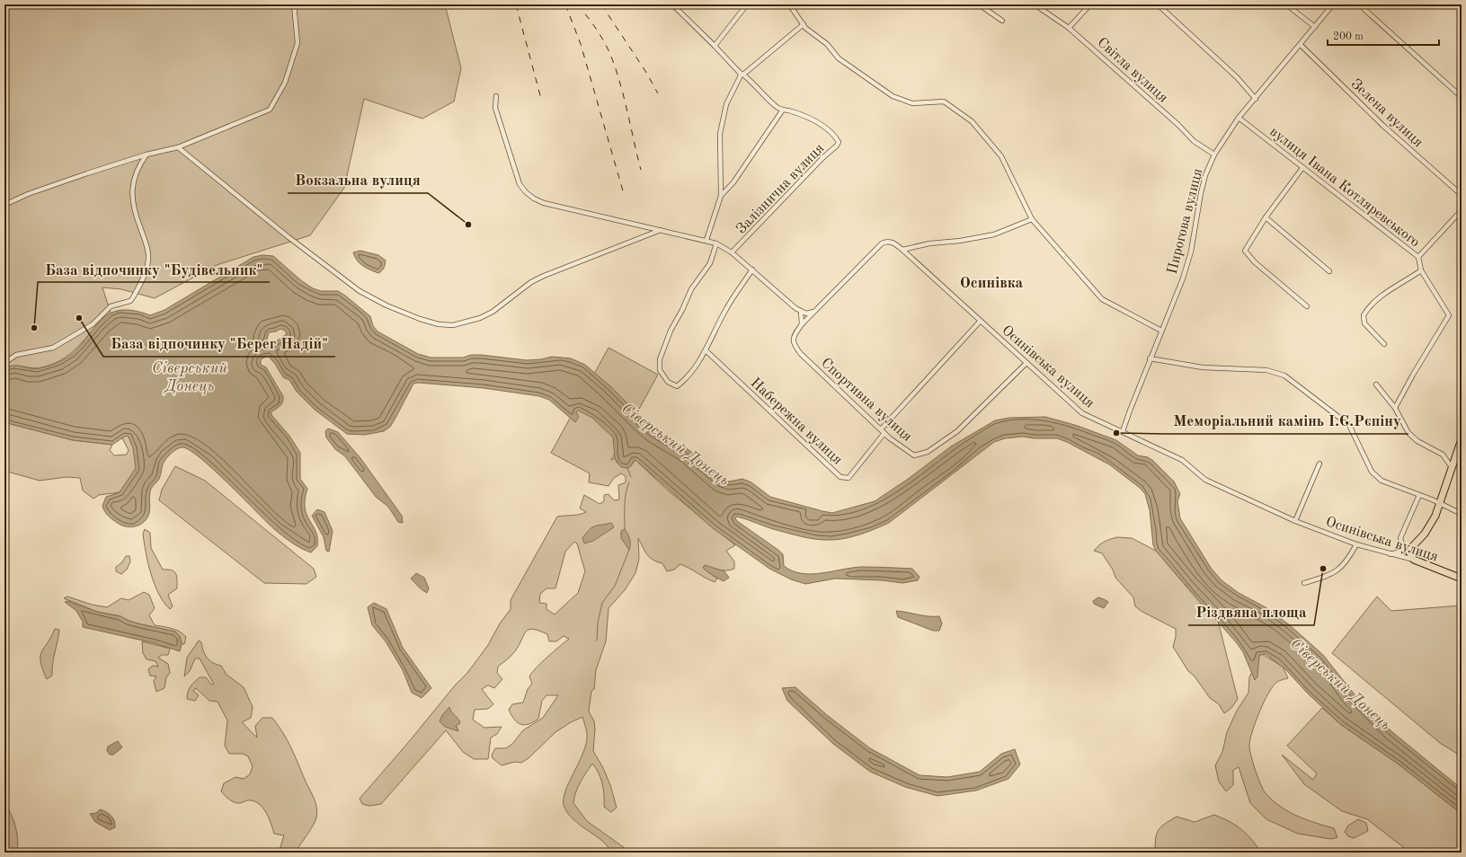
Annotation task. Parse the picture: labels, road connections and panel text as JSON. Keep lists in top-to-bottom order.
{
  "streets": {
    "main road": ["Осинівська вулиця"],
    "street": [
      "Світла вулиця",
      "Зелена вулиця",
      "вулиця Івана Котляревського",
      "Залізнична вулиця",
      "Пирогова вулиця",
      "Спортивна вулиця",
      "Набережна вулиця"
    ]
  },
  "crossings": [
    ["Світла вулиця", "Пирогова вулиця"],
    ["Зелена вулиця", "Пирогова вулиця"],
    ["вулиця Івана Котляревського", "Пирогова вулиця"],
    ["Пирогова вулиця", "Осинівська вулиця"],
    ["Осинівська вулиця", "Спортивна вулиця"],
    ["Осинівська вулиця", "Набережна вулиця"],
    ["Спортивна вулиця", "Набережна вулиця"]
  ],
  "districts": ["Осинівка"],
  "water": ["Сіверський Донець"],
  "places": [
    "Вокзальна вулиця",
    "База відпочинку \"Берег Надій\"",
    "База відпочинку \"Будівельник\"",
    "Меморіальний камінь І.Є.Рєпіну",
    "Різдвяна площа"
  ],
  "scale_bar": "200 m"
}
